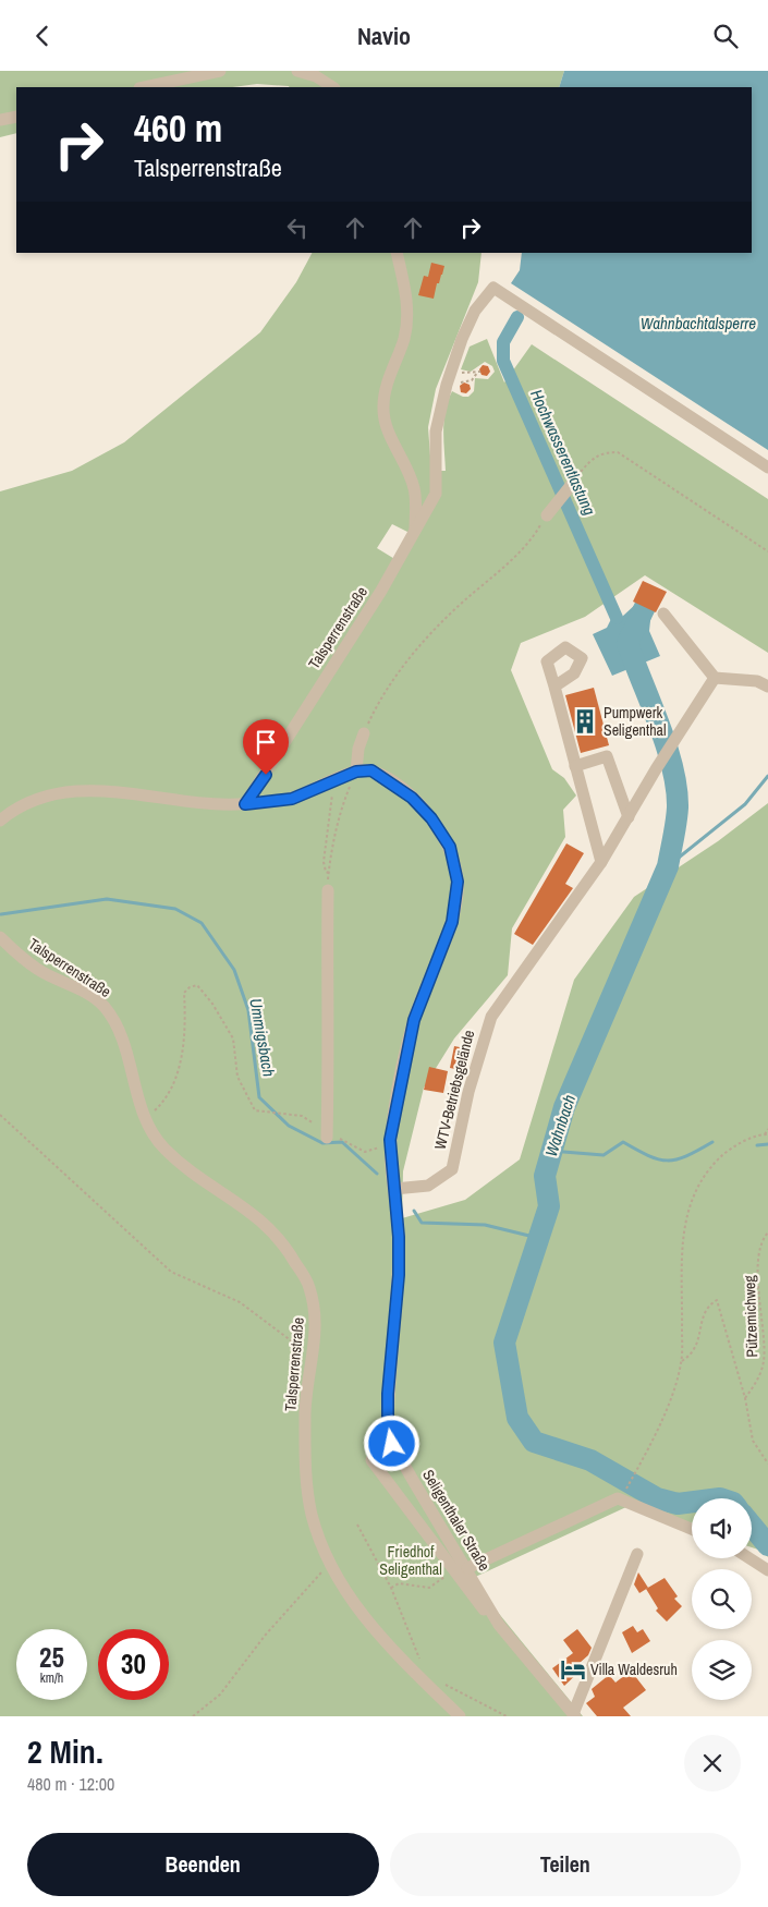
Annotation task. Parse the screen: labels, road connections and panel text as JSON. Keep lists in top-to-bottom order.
{
  "streets": {
    "street": ["Talsperrenstraße", "WTV-Betriebsgelände", "Seligenthaler Straße"],
    "path": ["Pützemichweg"]
  },
  "crossings": [
    ["WTV-Betriebsgelände", "Seligenthaler Straße"]
  ],
  "water": [
    "Wahnbachtalsperre",
    "Hochwasserentlastung",
    "Ummigsbach",
    "Wahnbach"
  ],
  "parks": ["Friedhof Seligenthal"],
  "places": {
    "building": ["Pumpwerk Seligenthal"],
    "hotel": ["Villa Waldesruh"]
  },
  "page": {
    "header": "Navio",
    "turn": ["460 m", "Talsperrenstraße"],
    "speed": "25 km/h",
    "limit": "30",
    "heading": ["2 Min.", "480 m · 12:00"],
    "buttons": ["Beenden", "Teilen"]
  }
}
